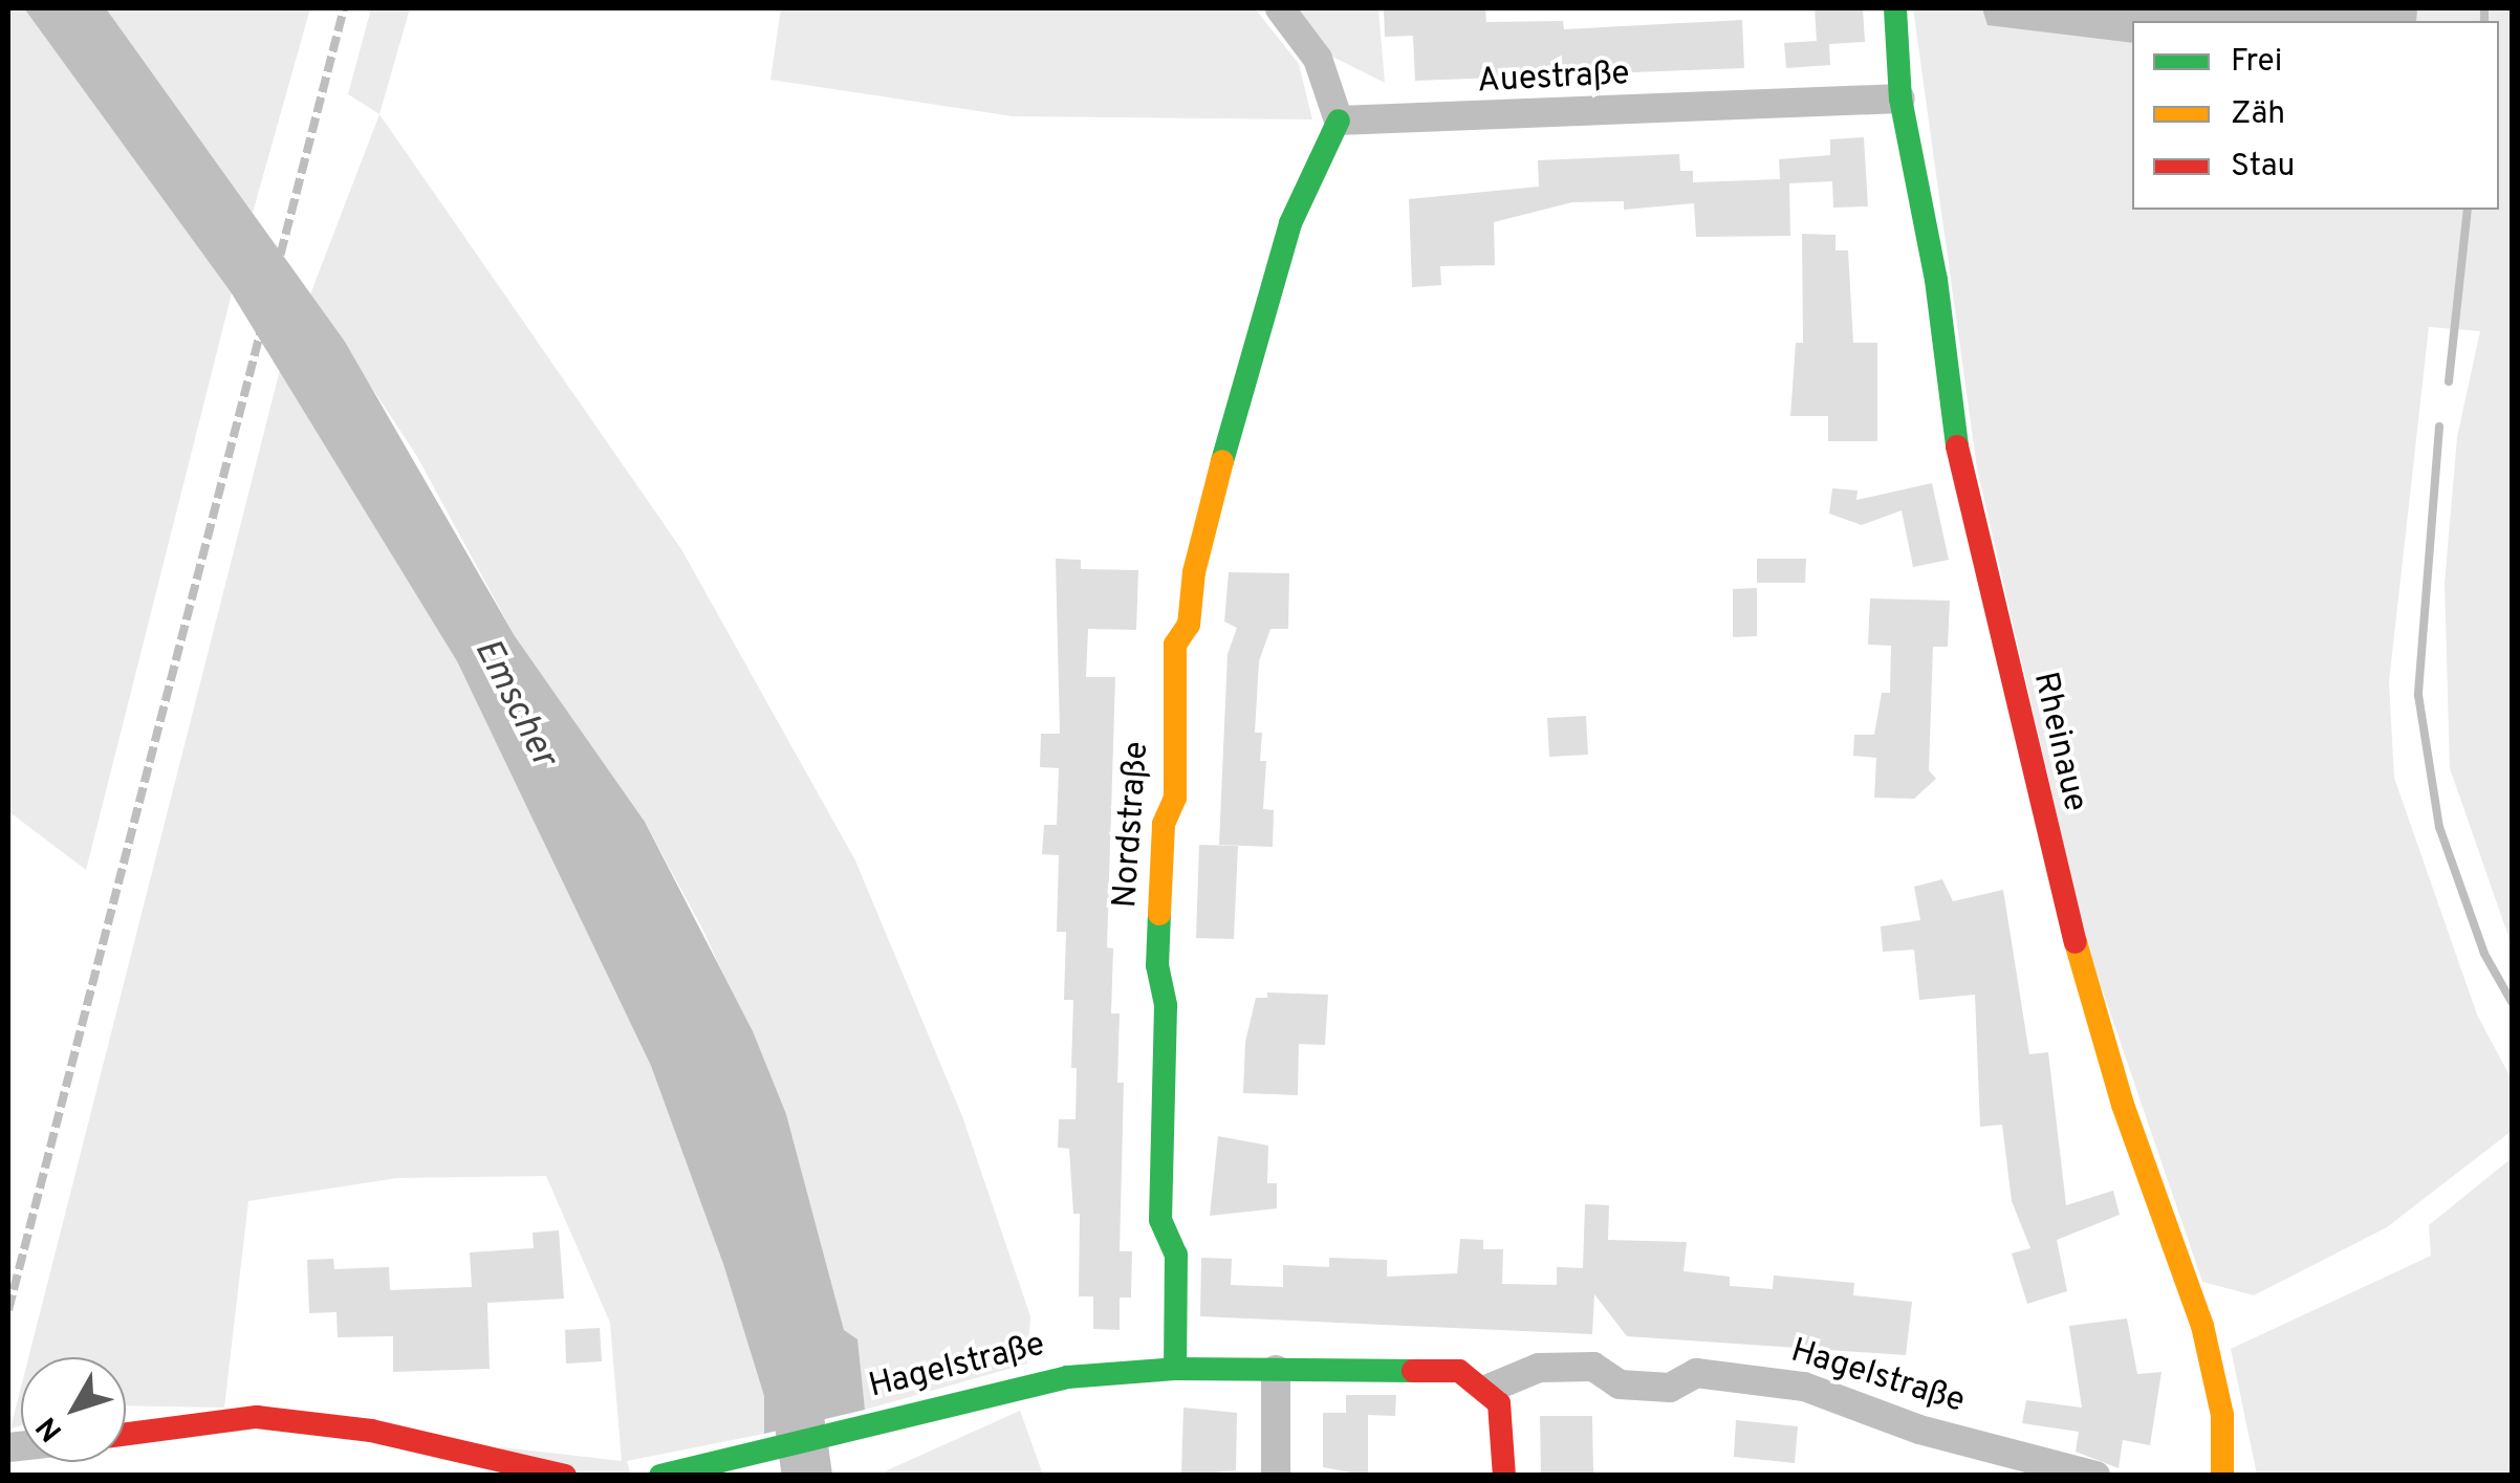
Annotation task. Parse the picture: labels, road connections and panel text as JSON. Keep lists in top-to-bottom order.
{
  "streets": {
    "street": [
      "Auestraße",
      "Rheinaue",
      "Nordstraße",
      "Hagelstraße"
    ]
  },
  "crossings": [
    ["Auestraße", "Rheinaue"],
    ["Auestraße", "Nordstraße"],
    ["Nordstraße", "Hagelstraße"]
  ],
  "water": ["Emscher"],
  "legend": ["Frei", "Zäh", "Stau"],
  "north": "bottom left"
}
